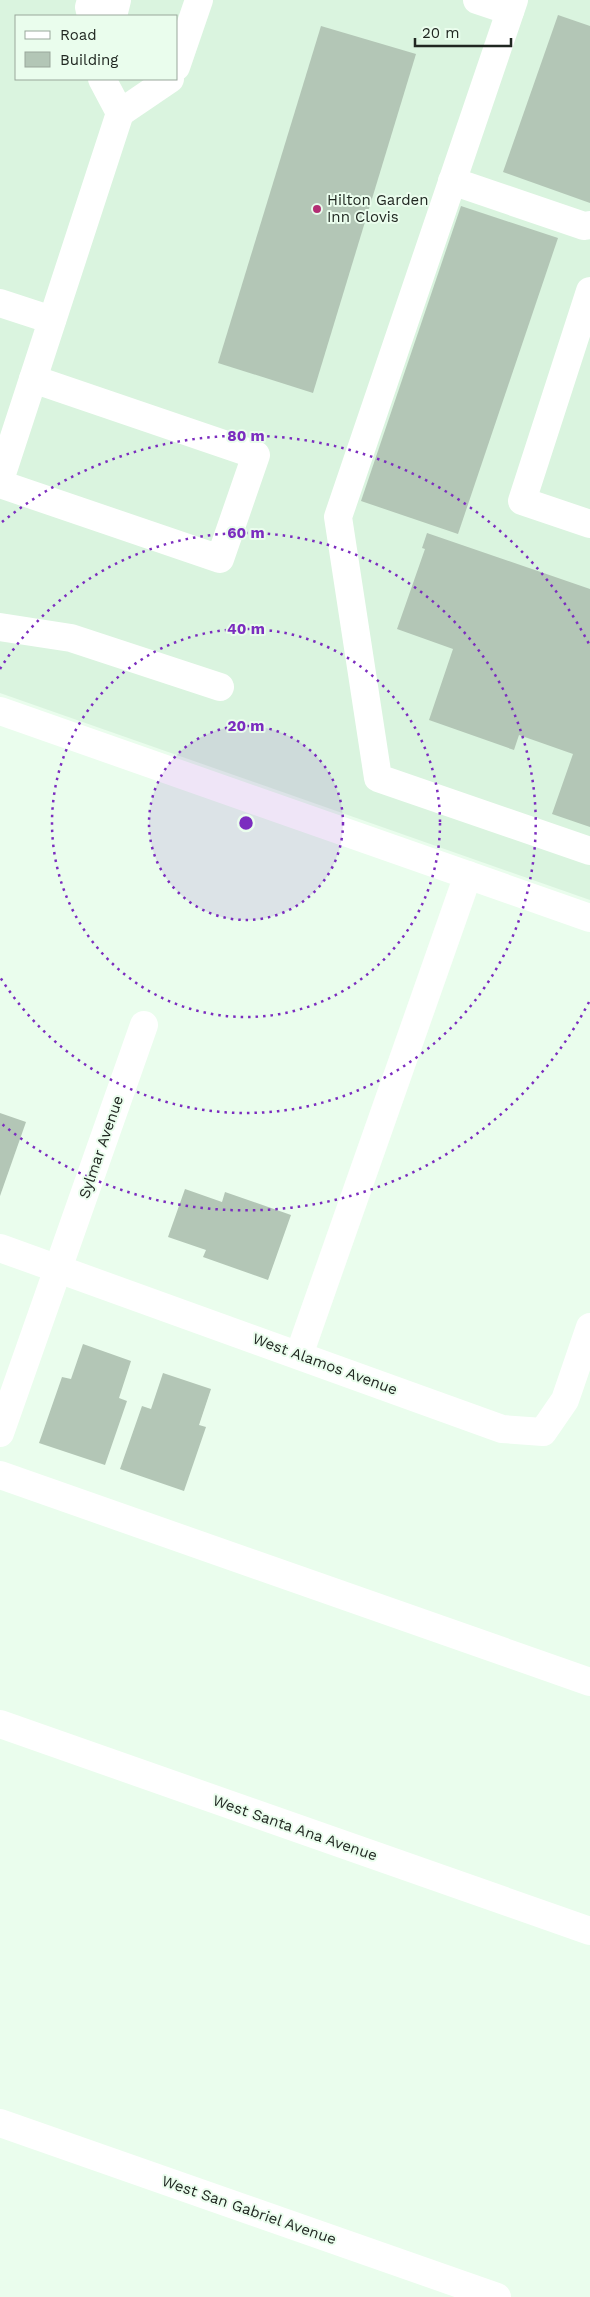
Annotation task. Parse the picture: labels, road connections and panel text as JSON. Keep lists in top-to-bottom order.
{
  "streets": {
    "street": [
      "Sylmar Avenue",
      "West Alamos Avenue",
      "West Santa Ana Avenue",
      "West San Gabriel Avenue"
    ]
  },
  "crossings": [
    ["Sylmar Avenue", "West Alamos Avenue"]
  ],
  "places": ["Hilton Garden Inn Clovis"],
  "legend": ["Road", "Building"],
  "scale_bar": "20 m",
  "rings": [
    "80 m",
    "60 m",
    "40 m",
    "20 m"
  ]
}
